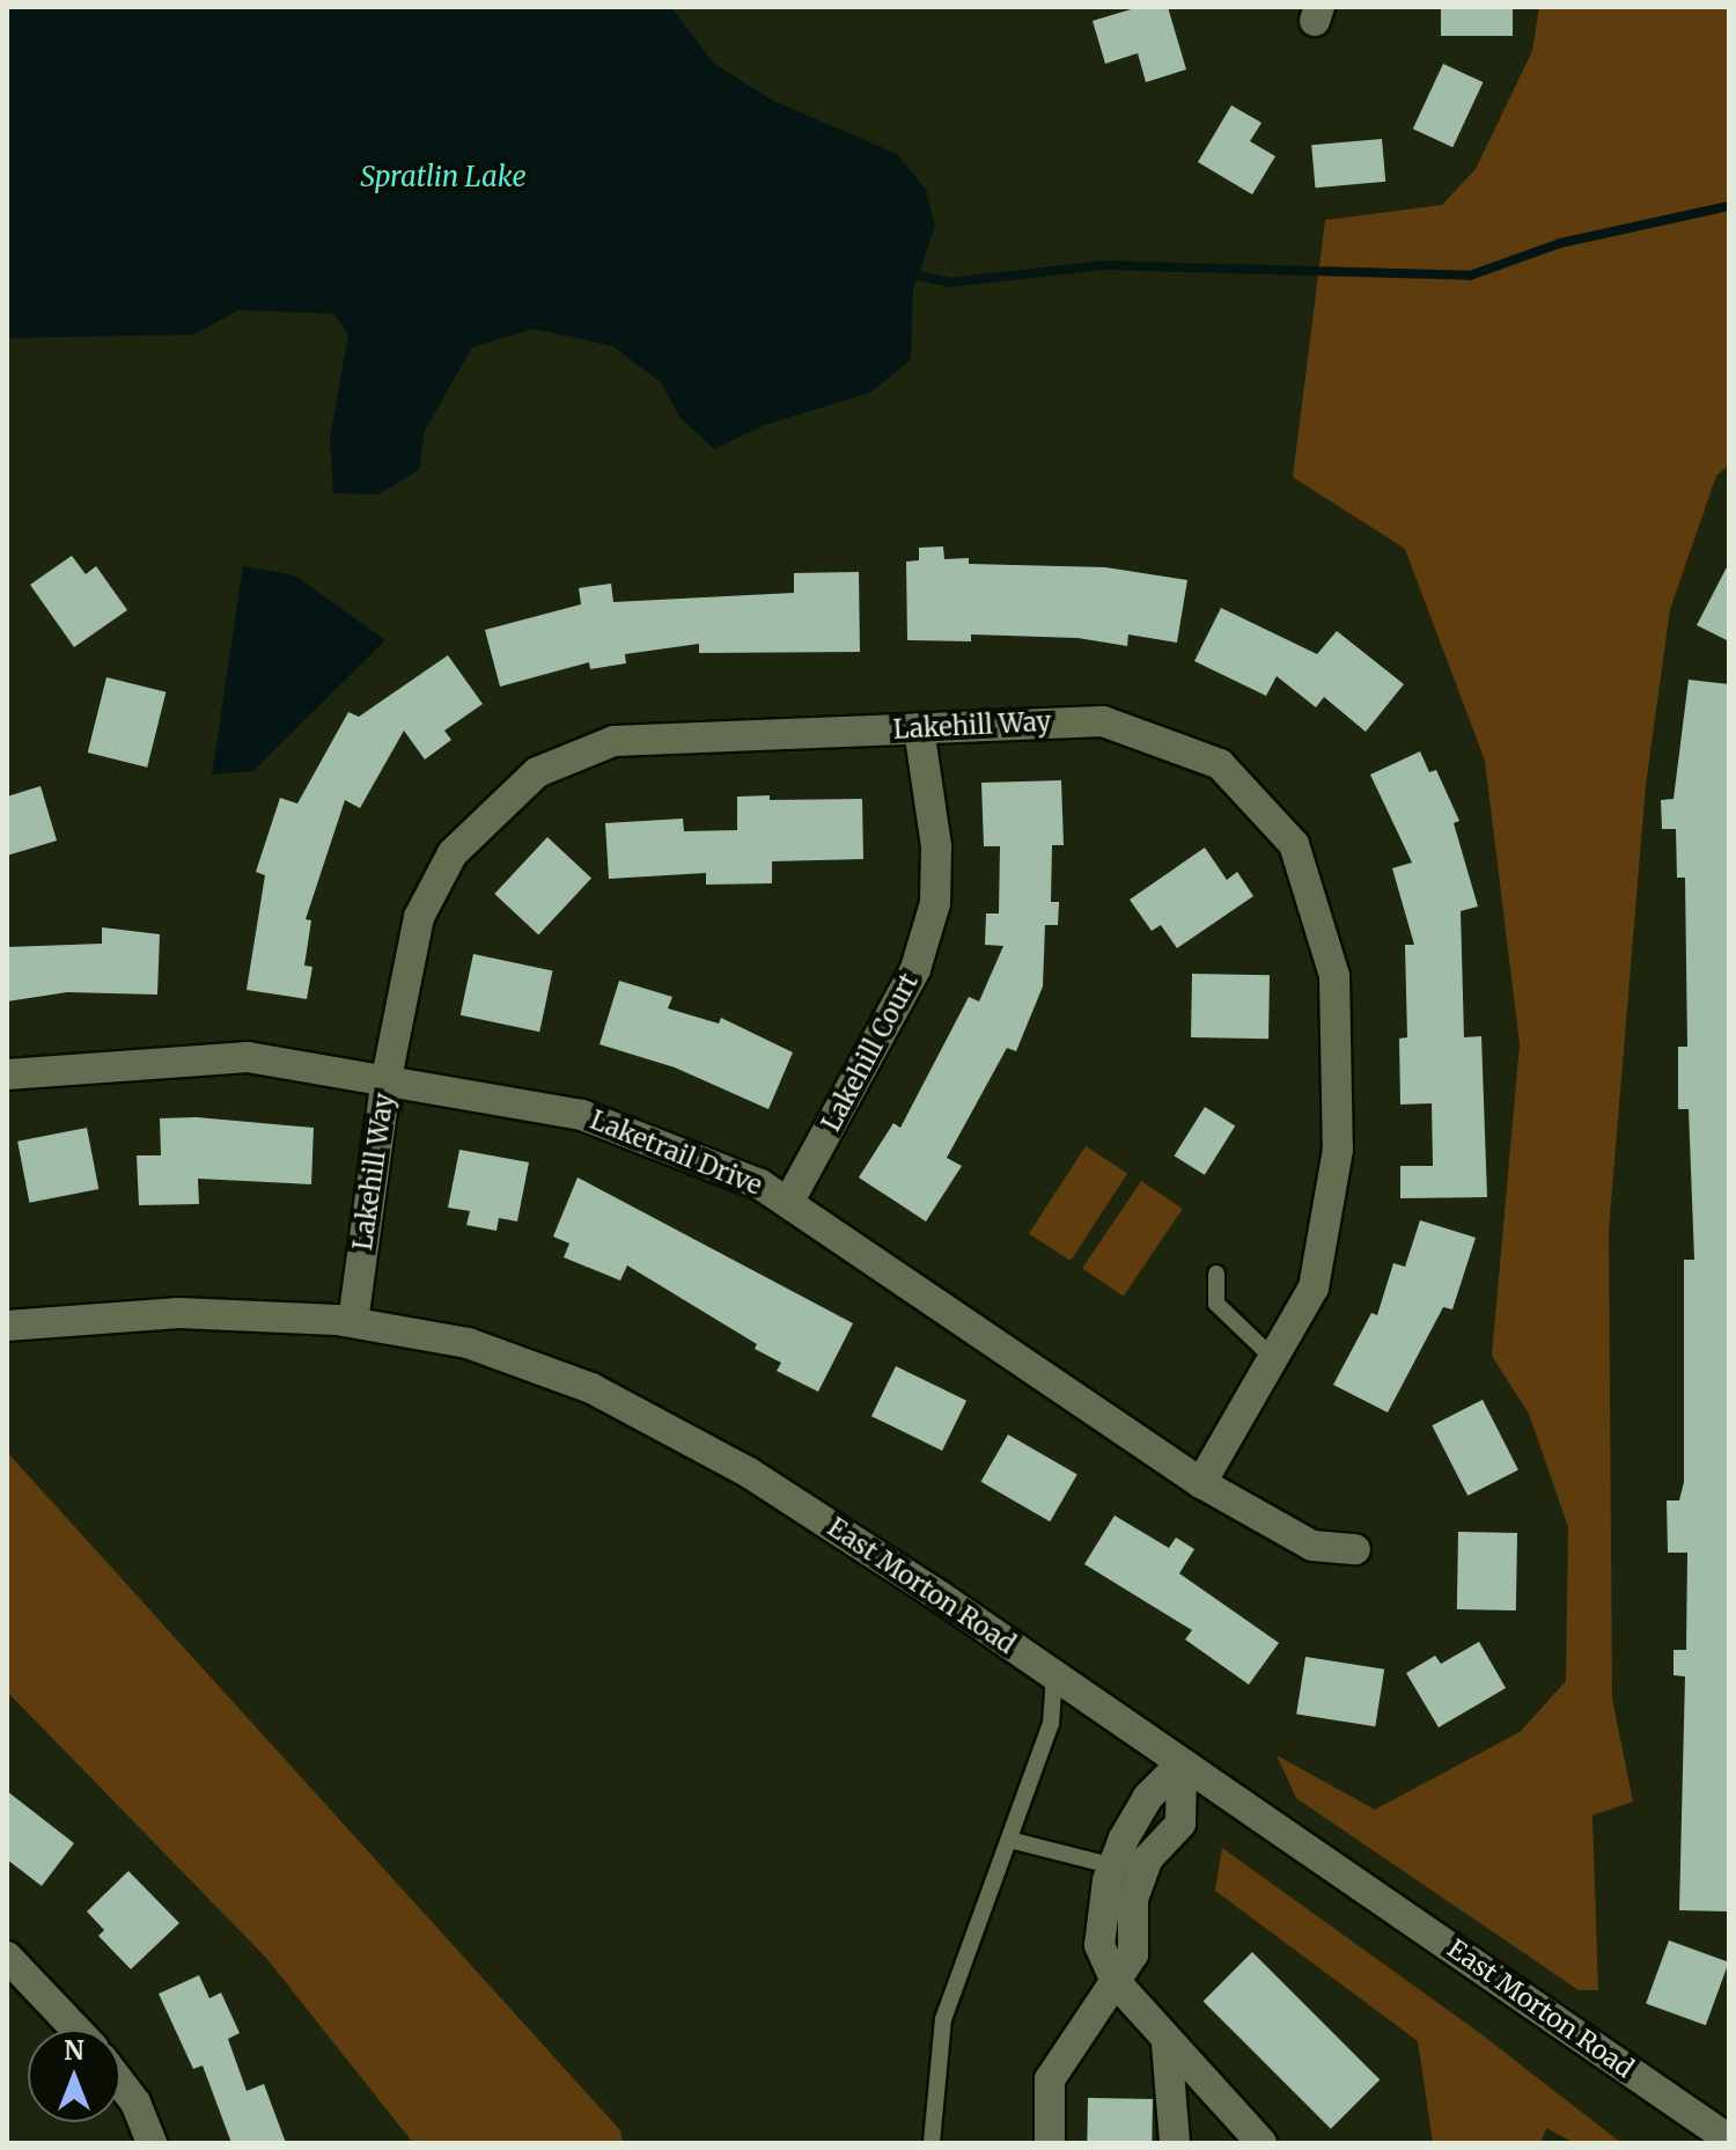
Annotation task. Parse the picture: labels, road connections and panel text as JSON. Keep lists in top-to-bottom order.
{
  "streets": {
    "street": [
      "Lakehill Way",
      "Lakehill Court",
      "Laketrail Drive",
      "East Morton Road"
    ]
  },
  "crossings": [
    ["Lakehill Way", "Lakehill Court"],
    ["Lakehill Way", "Laketrail Drive"],
    ["Lakehill Way", "East Morton Road"],
    ["Lakehill Court", "Laketrail Drive"]
  ],
  "water": ["Spratlin Lake"],
  "north": "top"
}
